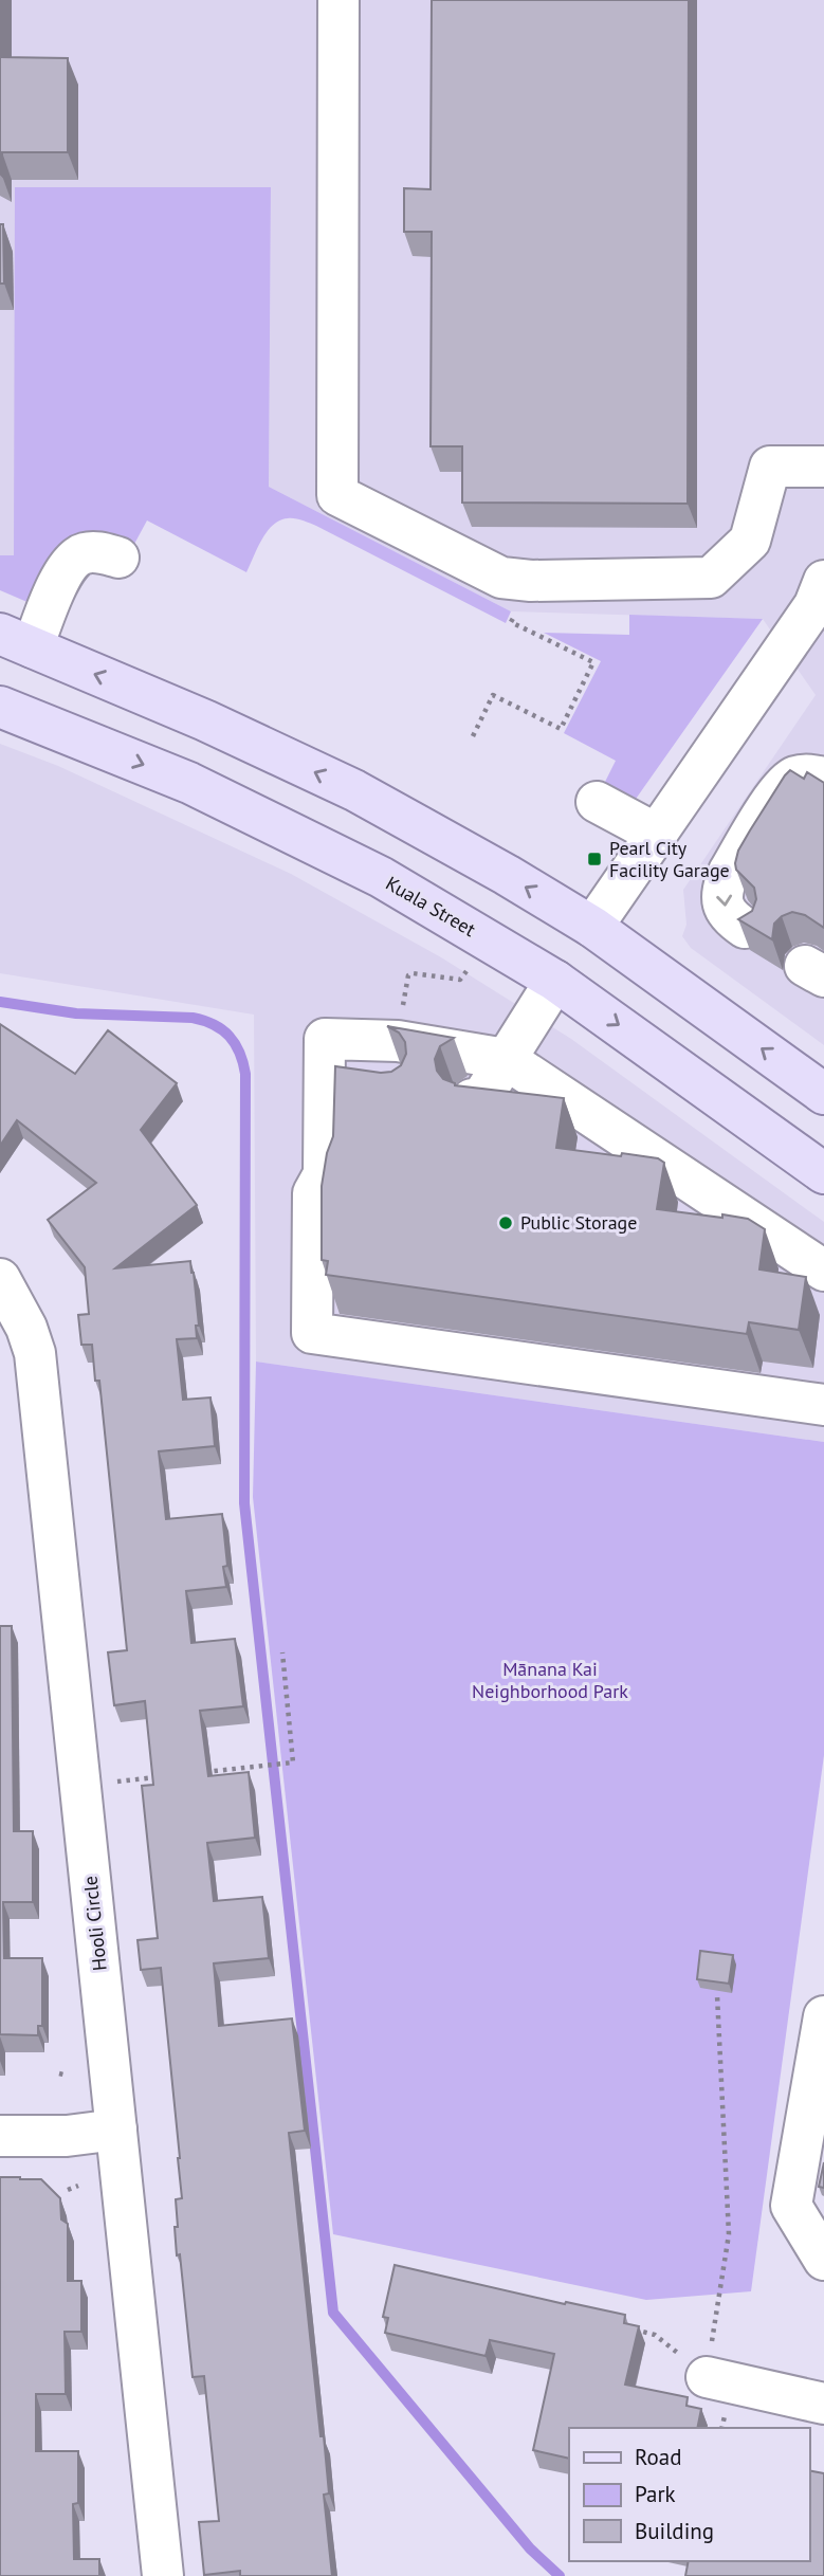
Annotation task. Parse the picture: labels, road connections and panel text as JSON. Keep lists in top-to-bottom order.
{
  "streets": {
    "main road": ["Kuala Street"],
    "street": ["Hooli Circle"]
  },
  "parks": ["Mānana Kai Neighborhood Park"],
  "places": {
    "transit": ["Pearl City Facility Garage"],
    "other": ["Public Storage"]
  },
  "legend": ["Road", "Park", "Building"]
}
